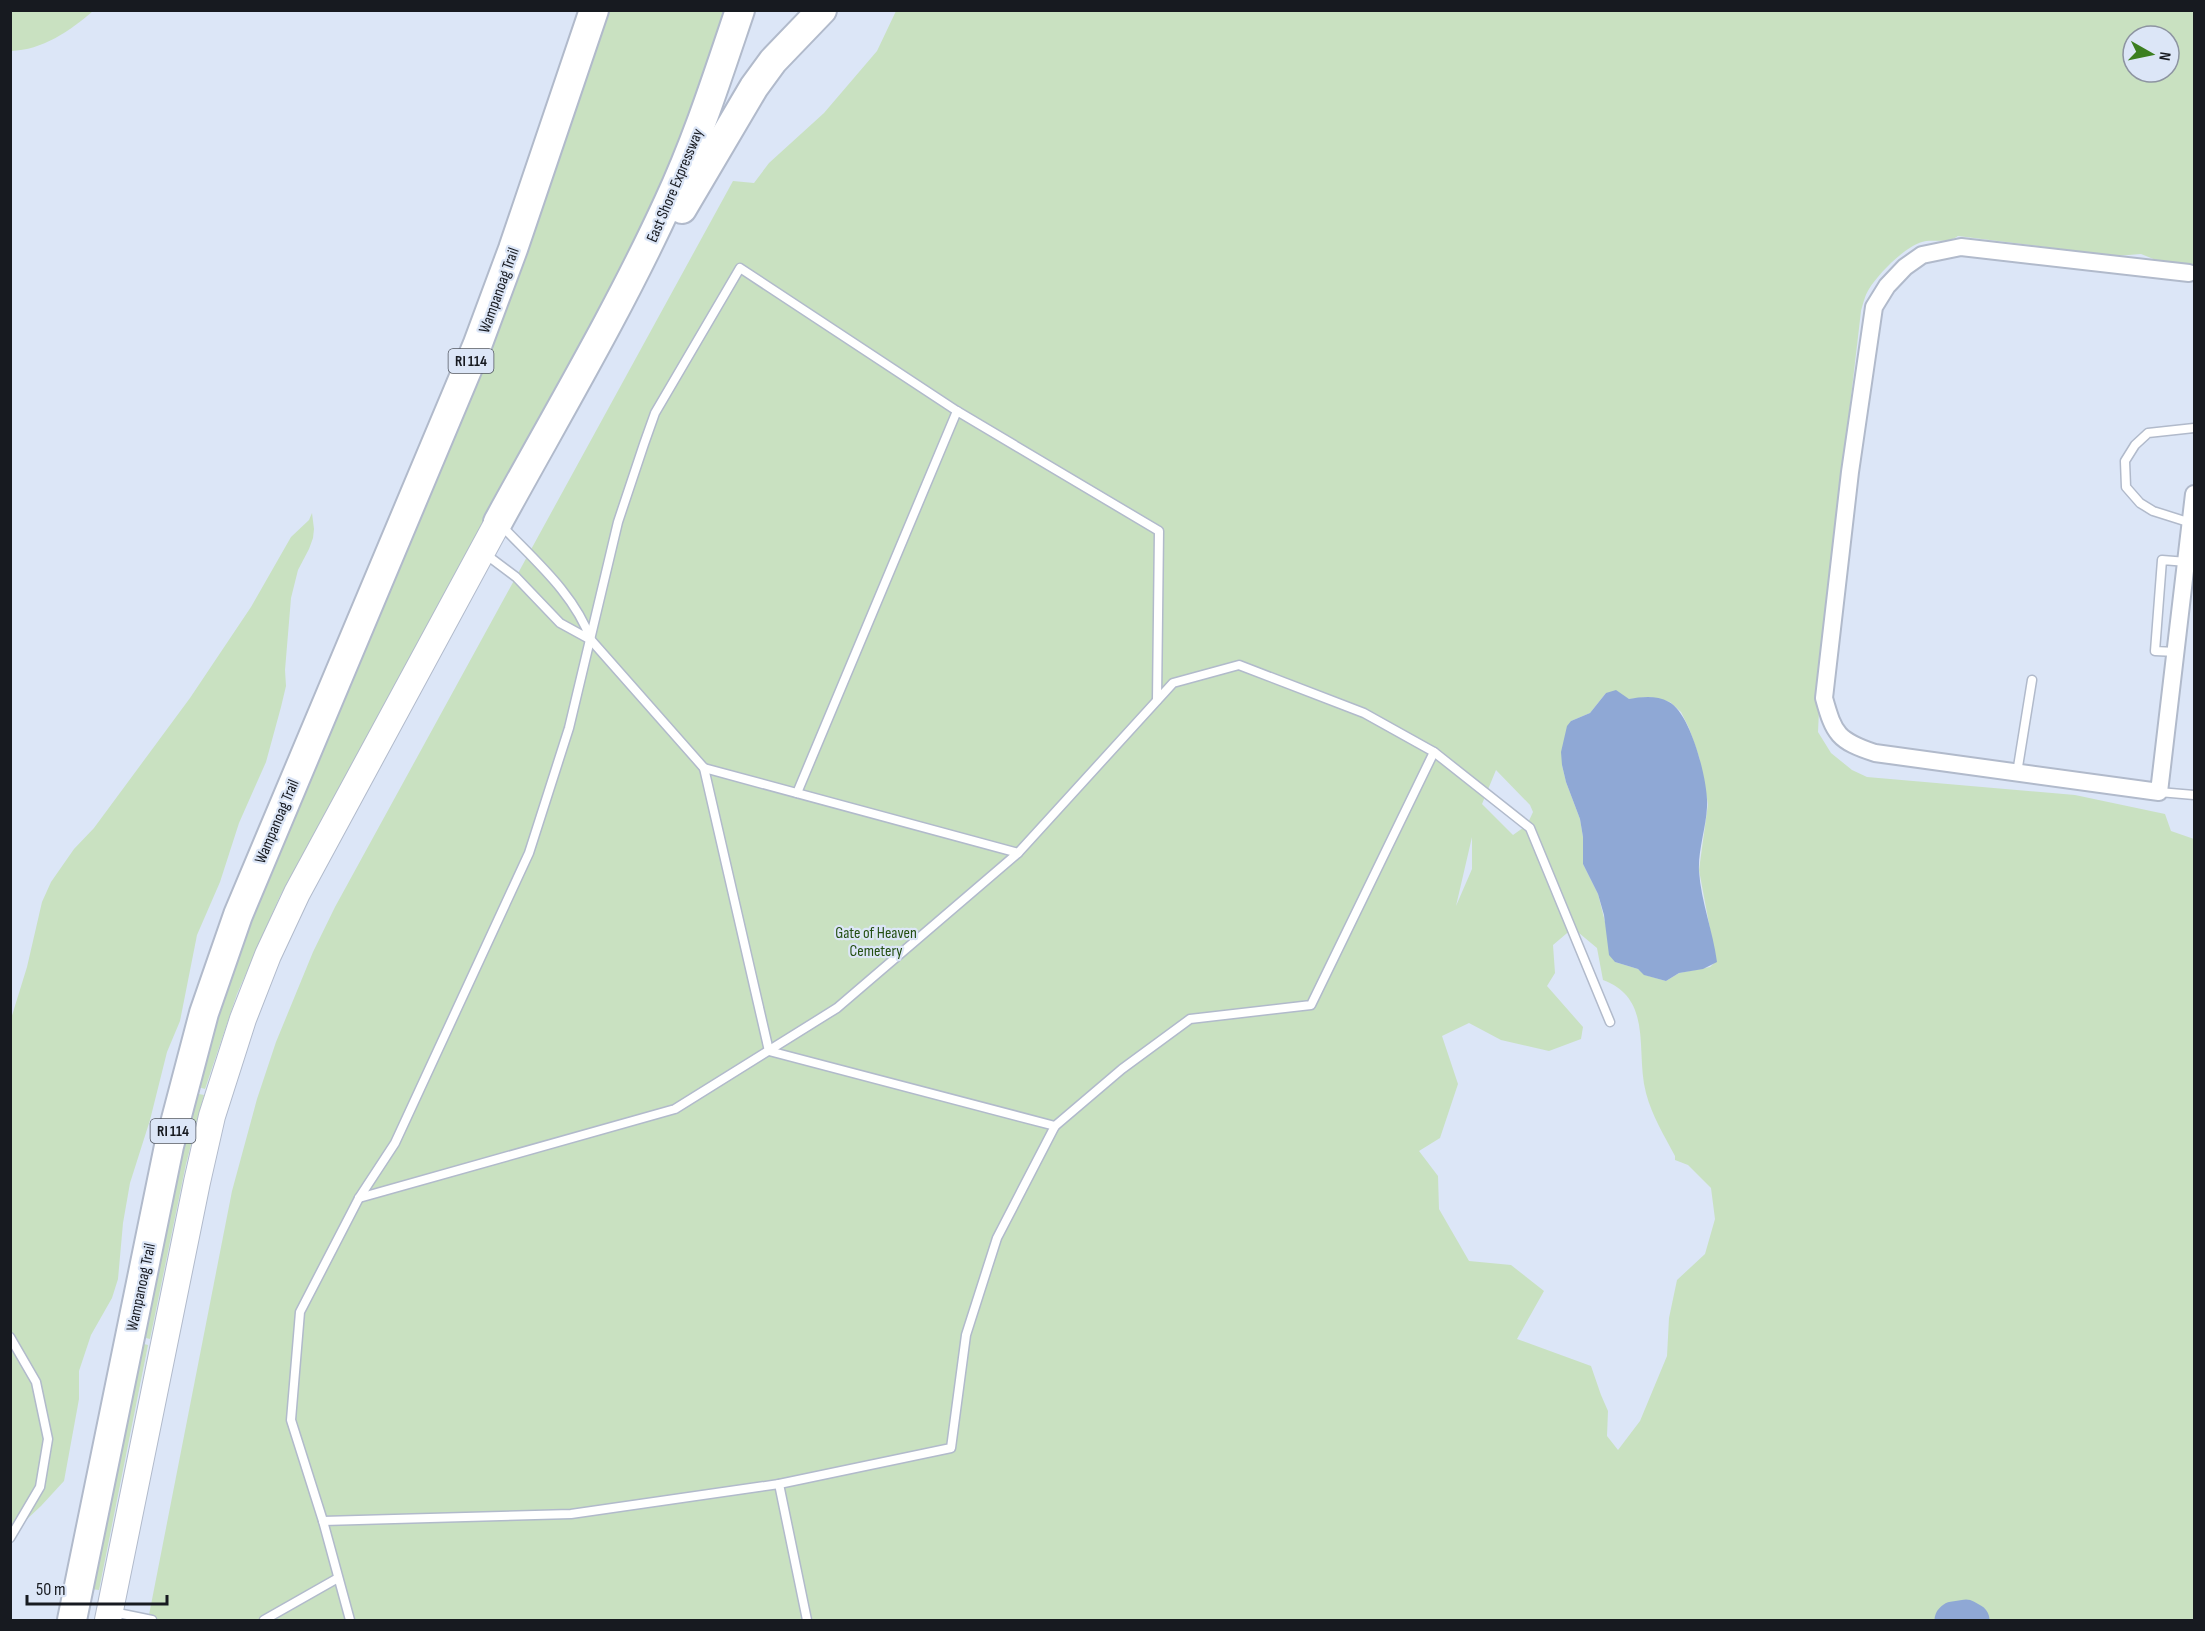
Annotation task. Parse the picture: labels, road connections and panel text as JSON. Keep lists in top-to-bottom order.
{
  "streets": {
    "highway": ["East Shore Expressway", "Wampanoag Trail", "RI 114"]
  },
  "crossings": [
    ["East Shore Expressway", "Wampanoag Trail"],
    ["East Shore Expressway", "RI 114"],
    ["Wampanoag Trail", "RI 114"]
  ],
  "parks": ["Gate of Heaven Cemetery"],
  "scale_bar": "50 m",
  "north": "right"
}
